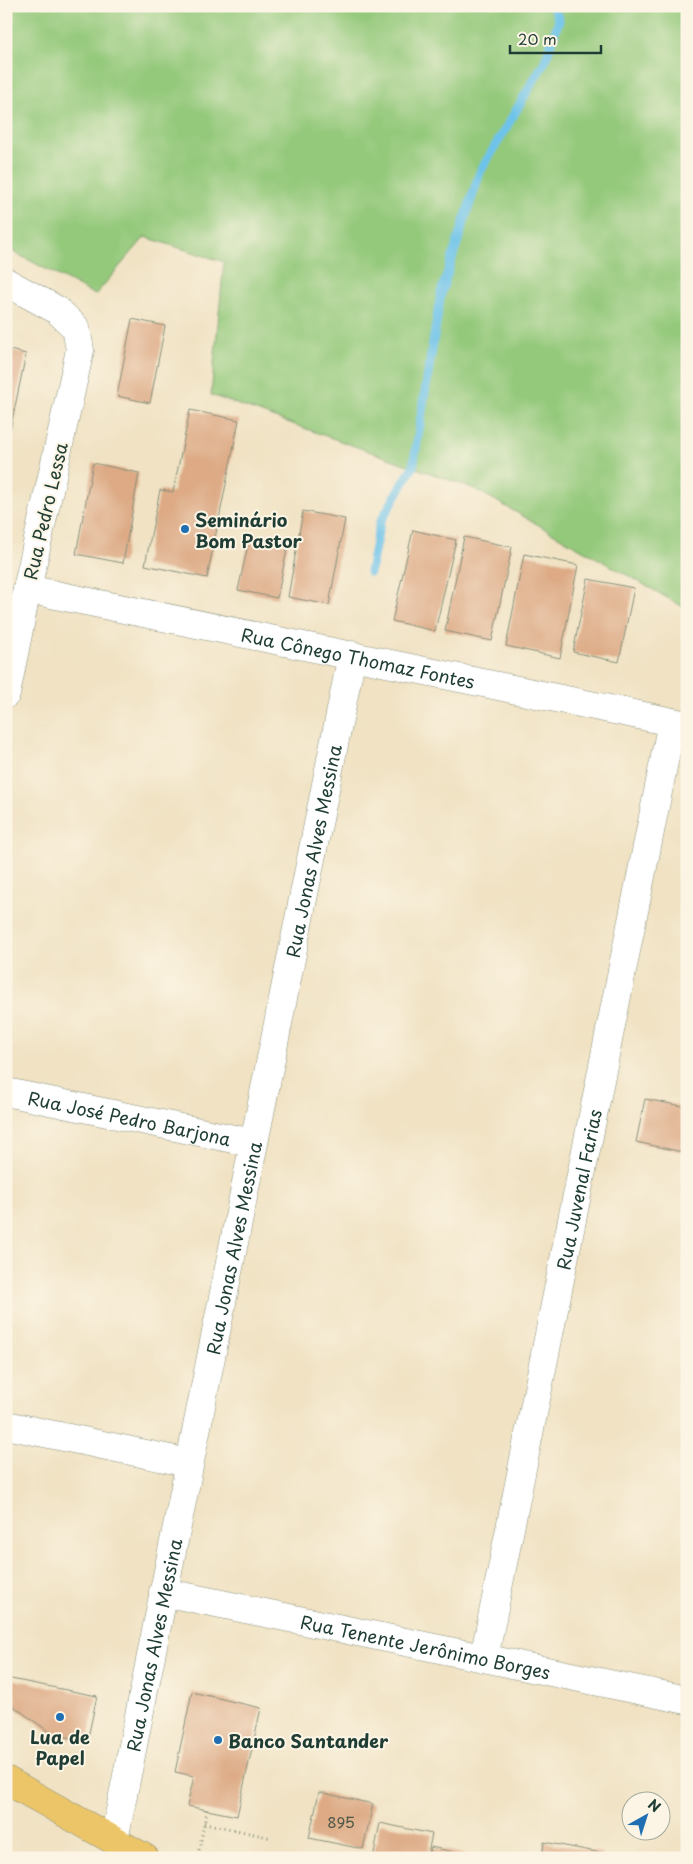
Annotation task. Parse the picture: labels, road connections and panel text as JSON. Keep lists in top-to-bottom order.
{
  "streets": {
    "street": [
      "Rua Pedro Lessa",
      "Rua Cônego Thomaz Fontes",
      "Rua Jonas Alves Messina",
      "Rua José Pedro Barjona",
      "Rua Juvenal Farias",
      "Rua Tenente Jerônimo Borges"
    ]
  },
  "crossings": [
    ["Rua Pedro Lessa", "Rua Cônego Thomaz Fontes"],
    ["Rua Cônego Thomaz Fontes", "Rua Jonas Alves Messina"],
    ["Rua Cônego Thomaz Fontes", "Rua Juvenal Farias"],
    ["Rua Jonas Alves Messina", "Rua José Pedro Barjona"],
    ["Rua Jonas Alves Messina", "Rua Tenente Jerônimo Borges"],
    ["Rua Juvenal Farias", "Rua Tenente Jerônimo Borges"]
  ],
  "places": ["Seminário Bom Pastor", "Lua de Papel", "Banco Santander"],
  "house_numbers": ["895"],
  "scale_bar": "20 m",
  "north": "top right"
}
